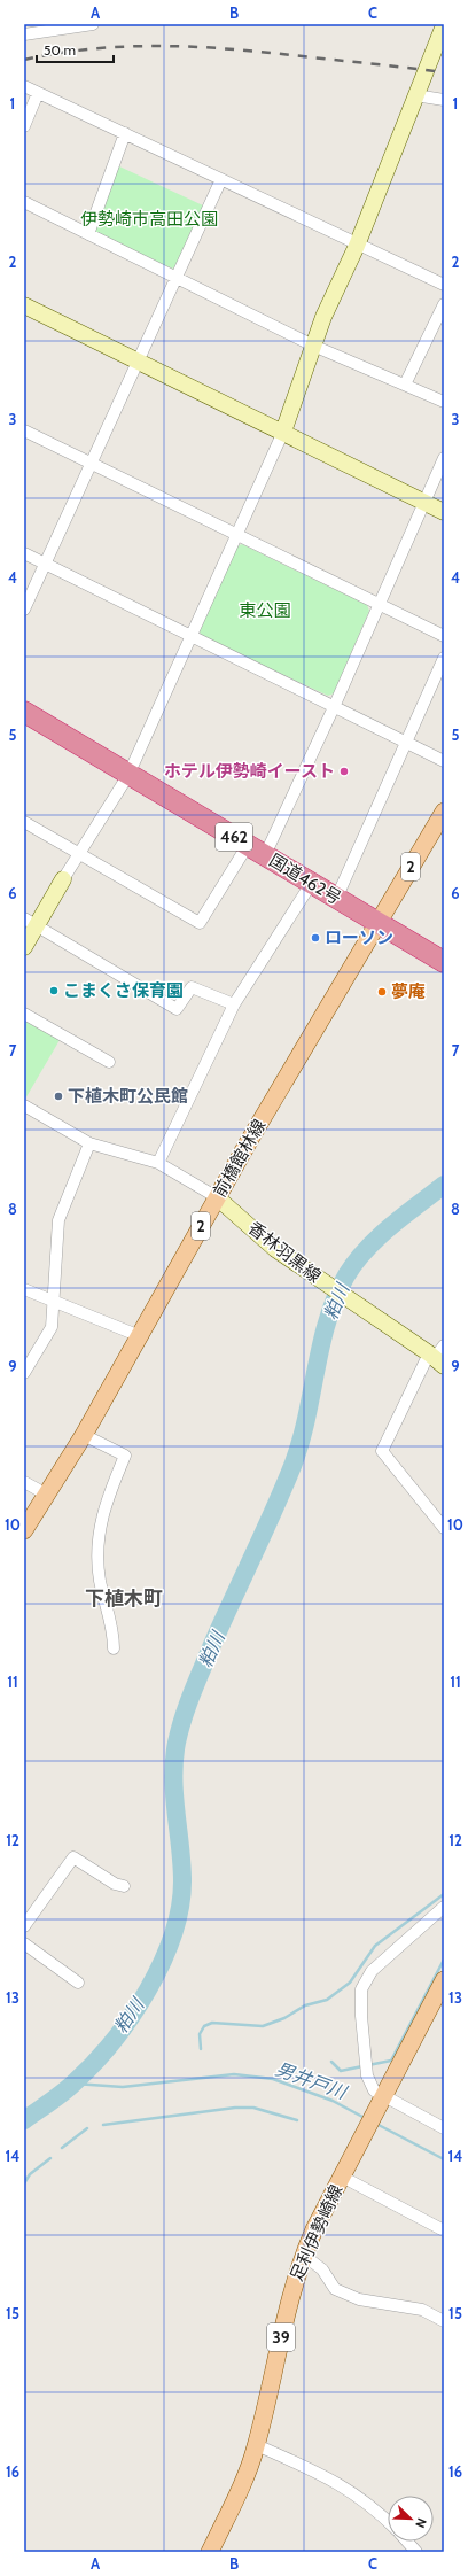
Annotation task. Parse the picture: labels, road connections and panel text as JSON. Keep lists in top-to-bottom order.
{
  "streets": {
    "highway": ["462", "国道462号"],
    "main road": [
      "2",
      "前橋館林線",
      "足利伊勢崎線",
      "39"
    ],
    "street": ["香林羽黒線"]
  },
  "crossings": [
    ["国道462号", "前橋館林線"],
    ["前橋館林線", "香林羽黒線"]
  ],
  "districts": ["下植木町"],
  "water": ["粕川", "男井戸川"],
  "parks": ["伊勢崎市高田公園", "東公園"],
  "places": [
    "ホテル伊勢崎イースト",
    "ローソン",
    "こまくさ保育園",
    "夢庵",
    "下植木町公民館"
  ],
  "scale_bar": "50 m",
  "north": "bottom right",
  "grid": {
    "columns": ["A", "B", "C"],
    "rows": [
      "1",
      "2",
      "3",
      "4",
      "5",
      "6",
      "7",
      "8",
      "9",
      "10",
      "11",
      "12",
      "13",
      "14",
      "15",
      "16"
    ]
  }
}
